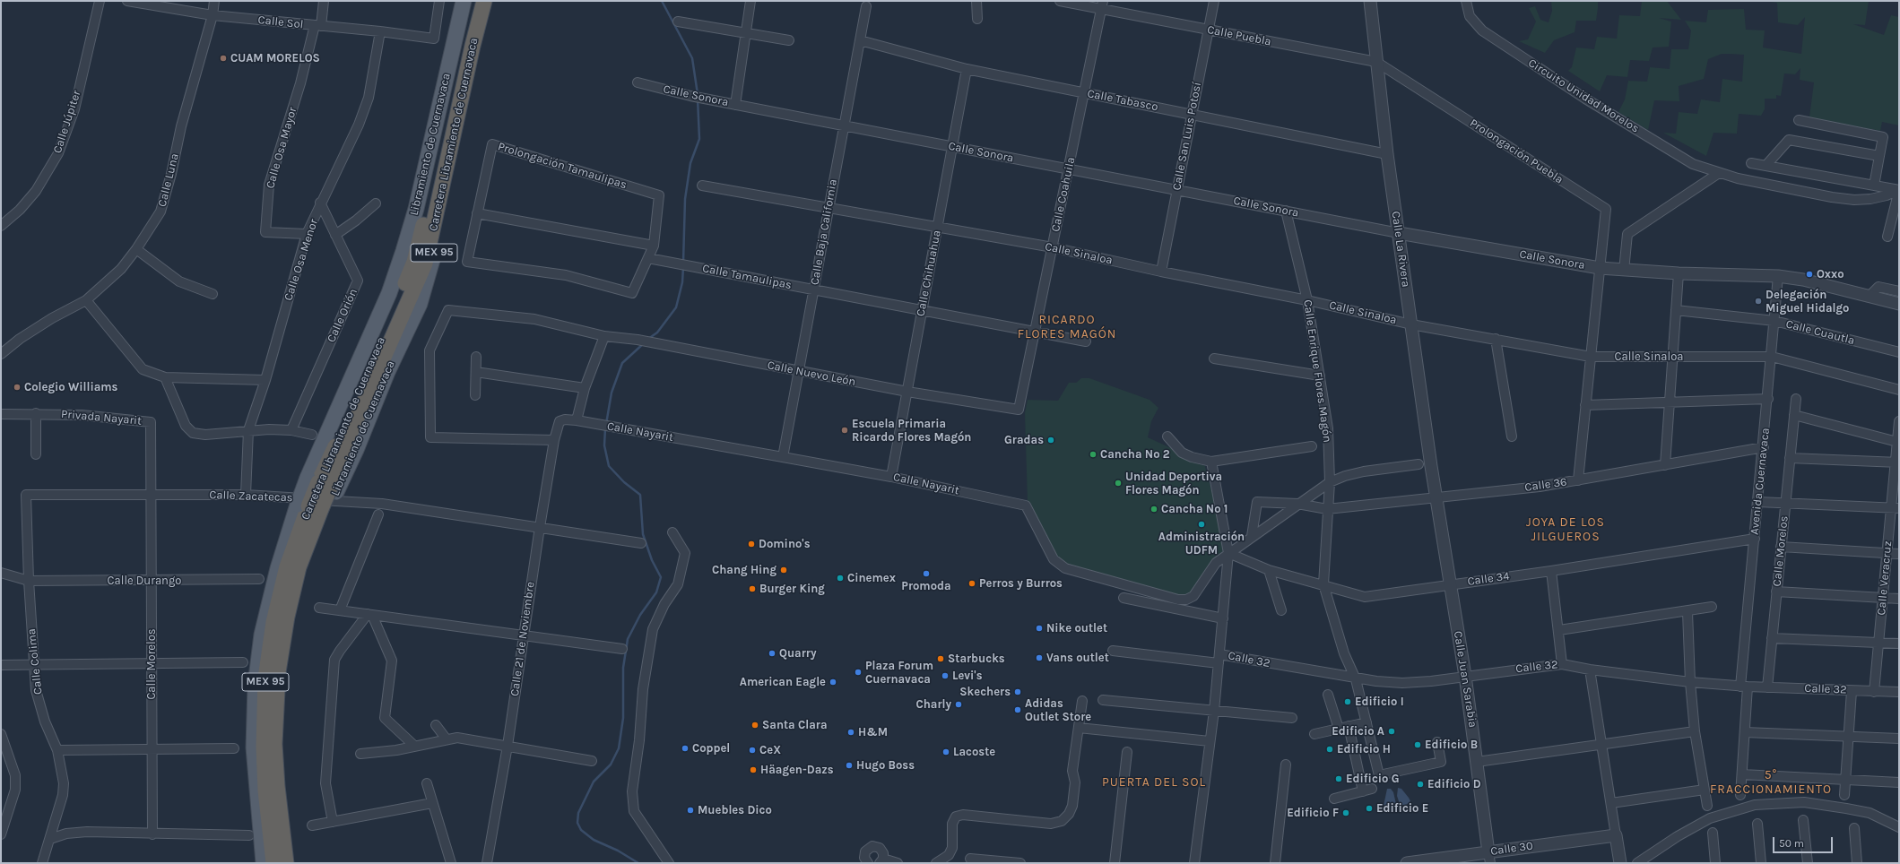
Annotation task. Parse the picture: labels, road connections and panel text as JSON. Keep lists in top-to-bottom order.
{
  "streets": {
    "highway": ["Carretera Libramiento de Cuernavaca", "MEX 95"],
    "main road": ["Libramiento de Cuernavaca"],
    "street": [
      "Calle Sol",
      "Calle Puebla",
      "Calle Sonora",
      "Circuito Unidad Morelos",
      "Calle Tabasco",
      "Calle Júpiter",
      "Calle San Luis Potosí",
      "Calle Osa Mayor",
      "Prolongación Puebla",
      "Prolongación Tamaulipas",
      "Calle Luna",
      "Calle Coahuila",
      "Calle Baja California",
      "Calle La Rivera",
      "Calle Sinaloa",
      "Calle Osa Menor",
      "Calle Chihuahua",
      "Calle Tamaulipas",
      "Calle Orión",
      "Calle Cuautla",
      "Calle Enrique Flores Magón",
      "Calle Nuevo León",
      "Privada Nayarit",
      "Calle Nayarit",
      "Avenida Cuernavaca",
      "Calle 36",
      "Calle Zacatecas",
      "Calle Morelos",
      "Calle Veracruz",
      "Calle 34",
      "Calle Durango",
      "Calle 21 de Noviembre",
      "Calle 32",
      "Calle Colima",
      "Calle Juan Sarabia",
      "Calle 30"
    ]
  },
  "crossings": [
    ["Calle Sol", "Calle Osa Mayor"],
    ["Calle Sol", "Calle Luna"],
    ["Calle Sol", "Calle Osa Menor"],
    ["Calle Puebla", "Calle San Luis Potosí"],
    ["Calle Puebla", "Prolongación Puebla"],
    ["Calle Puebla", "Calle Coahuila"],
    ["Calle Puebla", "Calle La Rivera"],
    ["Calle Sonora", "Calle San Luis Potosí"],
    ["Calle Sonora", "Prolongación Puebla"],
    ["Calle Sonora", "Calle Coahuila"],
    ["Calle Sonora", "Calle Baja California"],
    ["Calle Sonora", "Calle La Rivera"],
    ["Calle Sonora", "Calle Chihuahua"],
    ["Calle Sonora", "Calle Enrique Flores Magón"],
    ["Calle Sonora", "Avenida Cuernavaca"],
    ["Calle Tabasco", "Calle San Luis Potosí"],
    ["Calle Tabasco", "Calle Coahuila"],
    ["Calle Tabasco", "Calle Baja California"],
    ["Calle Tabasco", "Calle La Rivera"],
    ["Calle Tabasco", "Calle Chihuahua"],
    ["Carretera Libramiento de Cuernavaca", "Libramiento de Cuernavaca"],
    ["Calle San Luis Potosí", "Calle Sinaloa"],
    ["Calle Osa Mayor", "Calle Osa Menor"],
    ["Prolongación Puebla", "Calle La Rivera"],
    ["Prolongación Tamaulipas", "Calle Tamaulipas"],
    ["Calle Coahuila", "Calle Sinaloa"],
    ["Calle Coahuila", "Calle Tamaulipas"],
    ["Calle Coahuila", "Calle Nuevo León"],
    ["Calle Baja California", "Calle Sinaloa"],
    ["Calle Baja California", "Calle Tamaulipas"],
    ["Calle Baja California", "Calle Nuevo León"],
    ["Calle Baja California", "Calle Nayarit"],
    ["Calle La Rivera", "Calle Sinaloa"],
    ["Calle La Rivera", "Calle 36"],
    ["Calle La Rivera", "Calle Juan Sarabia"],
    ["Calle Sinaloa", "Calle Chihuahua"],
    ["Calle Sinaloa", "Calle Enrique Flores Magón"],
    ["Calle Sinaloa", "Avenida Cuernavaca"],
    ["Calle Osa Menor", "Calle Orión"],
    ["Calle Osa Menor", "Calle Zacatecas"],
    ["Calle Chihuahua", "Calle Tamaulipas"],
    ["Calle Chihuahua", "Calle Nuevo León"],
    ["Calle Chihuahua", "Calle Nayarit"],
    ["Calle Cuautla", "Avenida Cuernavaca"],
    ["Calle Enrique Flores Magón", "Calle 36"],
    ["Calle Enrique Flores Magón", "Calle 34"],
    ["Calle Enrique Flores Magón", "Calle 32"],
    ["Calle Nuevo León", "Calle 21 de Noviembre"],
    ["Privada Nayarit", "Calle Zacatecas"],
    ["Privada Nayarit", "Calle Morelos"],
    ["Calle Nayarit", "Calle 34"],
    ["Calle Nayarit", "Calle 21 de Noviembre"],
    ["Avenida Cuernavaca", "Calle 36"],
    ["Avenida Cuernavaca", "Calle 34"],
    ["Avenida Cuernavaca", "Calle 32"],
    ["Calle 36", "Calle Juan Sarabia"],
    ["Calle Zacatecas", "Calle Morelos"],
    ["Calle Zacatecas", "Calle 21 de Noviembre"],
    ["Calle Zacatecas", "Calle Colima"],
    ["Calle Morelos", "Calle Durango"],
    ["Calle Morelos", "Calle 32"],
    ["Calle Veracruz", "Calle 32"],
    ["Calle 34", "Calle Juan Sarabia"],
    ["Calle Durango", "Calle Colima"],
    ["Calle 32", "Calle Juan Sarabia"],
    ["Calle Juan Sarabia", "Calle 30"]
  ],
  "districts": [
    "RICARDO FLORES MAGÓN",
    "JOYA DE LOS JILGUEROS",
    "5° FRACCIONAMIENTO",
    "PUERTA DEL SOL"
  ],
  "places": [
    "CUAM MORELOS",
    "Oxxo",
    "Delegación Miguel Hidalgo",
    "Colegio Williams",
    "Escuela Primaria Ricardo Flores Magón",
    "Gradas",
    "Cancha No 2",
    "Unidad Deportiva Flores Magón",
    "Cancha No 1",
    "Administración UDFM",
    "Domino's",
    "Chang Hing",
    "Promoda",
    "Cinemex",
    "Perros y Burros",
    "Burger King",
    "Nike outlet",
    "Quarry",
    "Vans outlet",
    "Starbucks",
    "Plaza Forum Cuernavaca",
    "Levi's",
    "American Eagle",
    "Skechers",
    "Edificio I",
    "Charly",
    "Adidas Outlet Store",
    "Santa Clara",
    "Edificio A",
    "H&M",
    "Edificio B",
    "Coppel",
    "Edificio H",
    "CeX",
    "Lacoste",
    "Hugo Boss",
    "Häagen-Dazs",
    "Edificio G",
    "Edificio D",
    "Edificio E",
    "Muebles Dico",
    "Edificio F"
  ],
  "scale_bar": "50 m"
}
